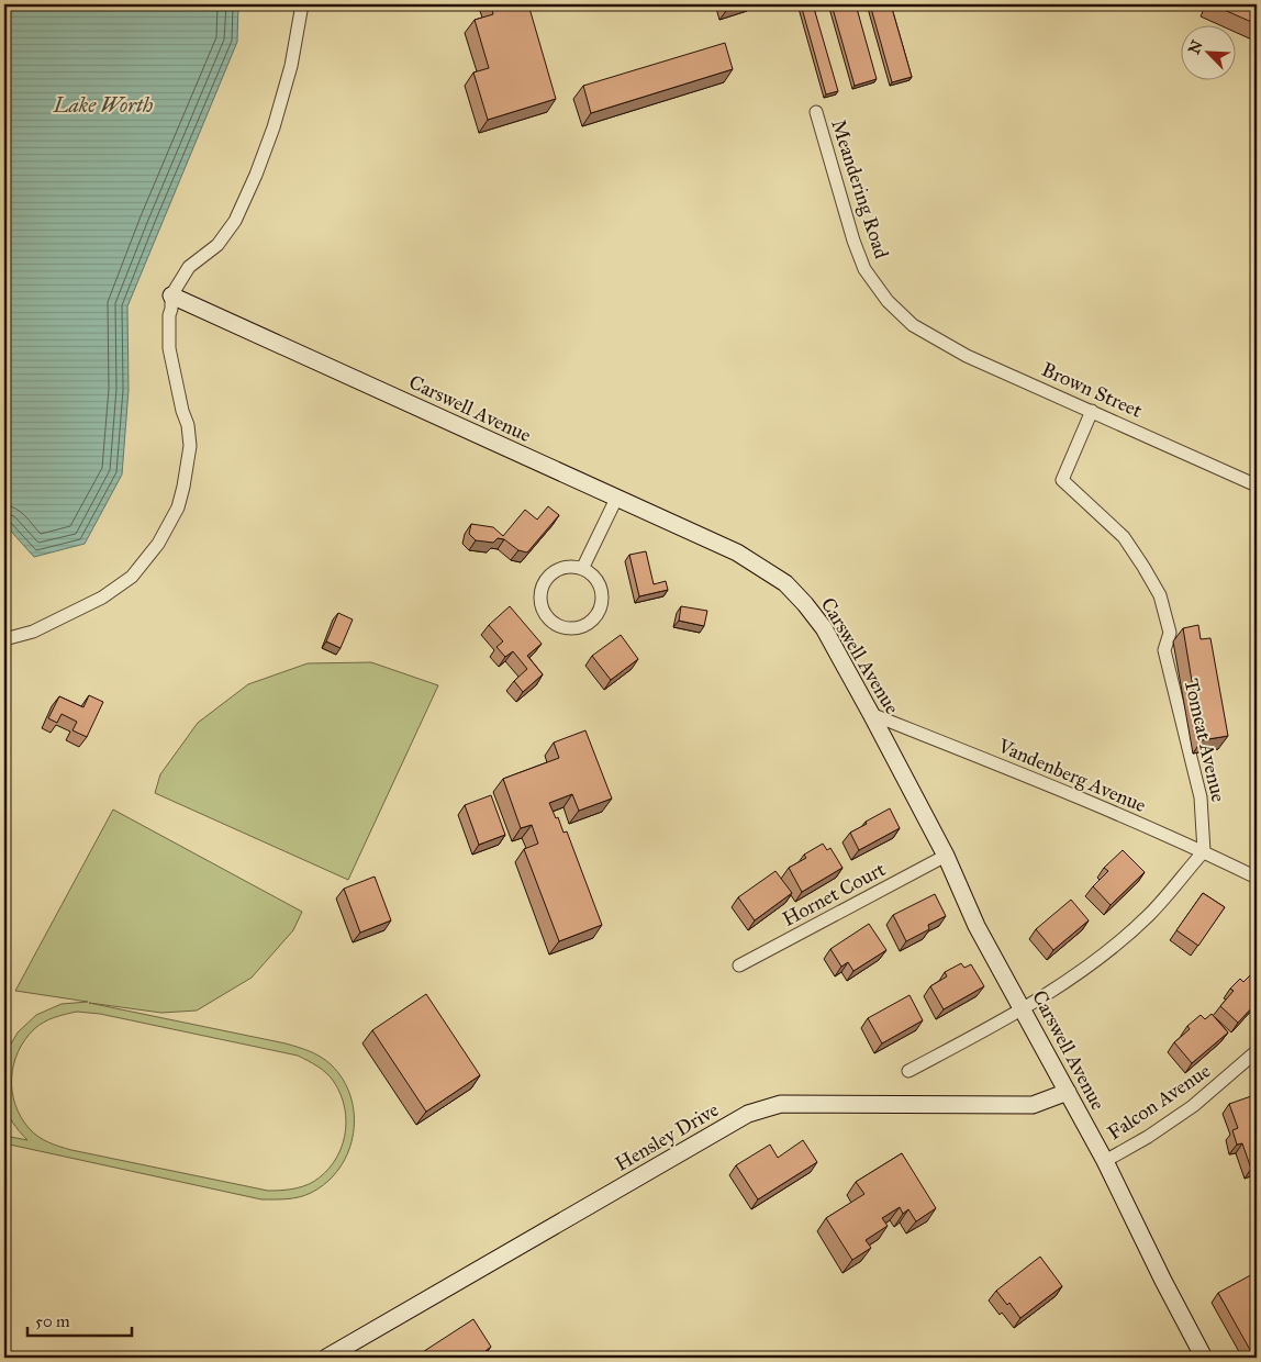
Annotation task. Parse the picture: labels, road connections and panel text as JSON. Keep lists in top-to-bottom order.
{
  "streets": {
    "street": [
      "Meandering Road",
      "Brown Street",
      "Carswell Avenue",
      "Tomcat Avenue",
      "Vandenberg Avenue",
      "Hornet Court",
      "Falcon Avenue",
      "Hensley Drive"
    ]
  },
  "crossings": [
    ["Meandering Road", "Brown Street"],
    ["Brown Street", "Tomcat Avenue"],
    ["Carswell Avenue", "Vandenberg Avenue"],
    ["Carswell Avenue", "Hornet Court"],
    ["Carswell Avenue", "Falcon Avenue"],
    ["Carswell Avenue", "Hensley Drive"],
    ["Tomcat Avenue", "Vandenberg Avenue"]
  ],
  "water": ["Lake Worth"],
  "scale_bar": "50 m",
  "north": "top left"
}
